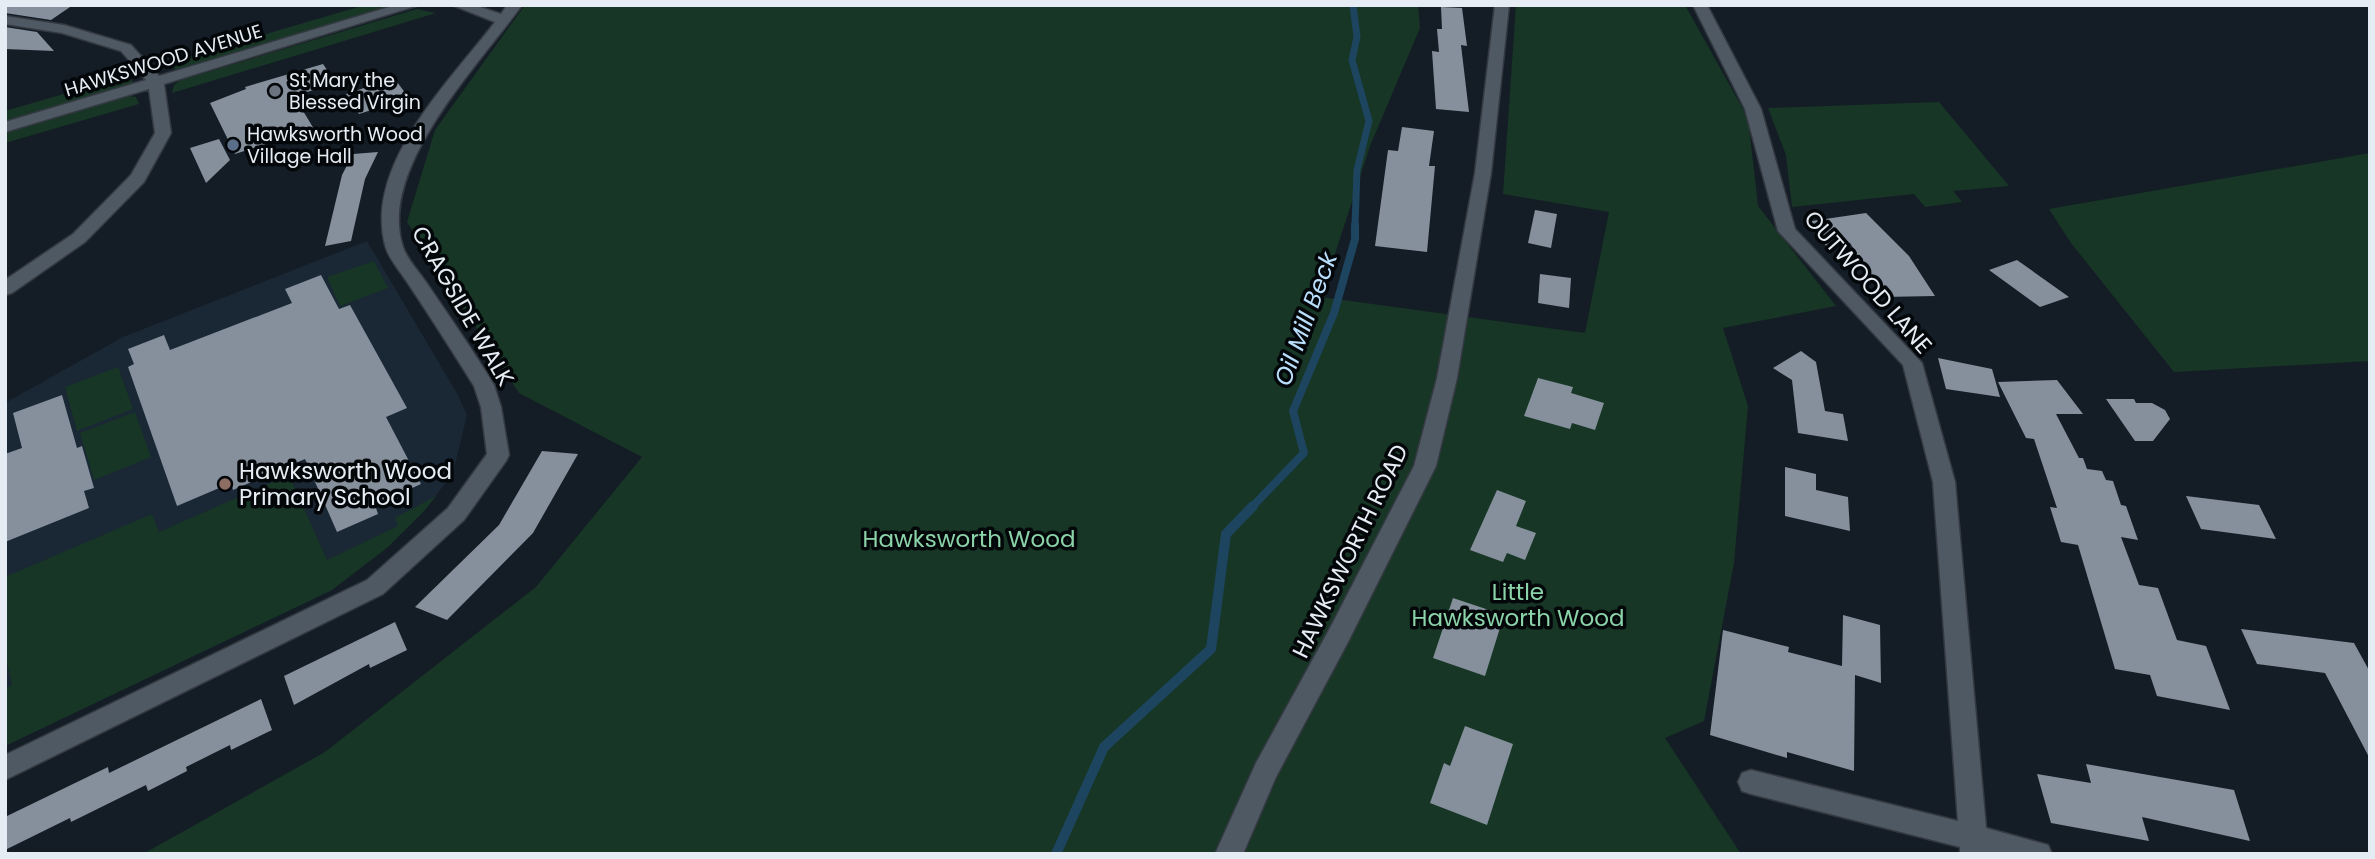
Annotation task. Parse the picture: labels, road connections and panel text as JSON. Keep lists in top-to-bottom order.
{
  "streets": {
    "street": [
      "HAWKSWOOD AVENUE",
      "OUTWOOD LANE",
      "CRAGSIDE WALK",
      "HAWKSWORTH ROAD"
    ]
  },
  "water": ["Oil Mill Beck"],
  "parks": ["Hawksworth Wood", "Little Hawksworth Wood"],
  "places": ["St Mary the Blessed Virgin", "Hawksworth Wood Village Hall", "Hawksworth Wood Primary School"]
}
